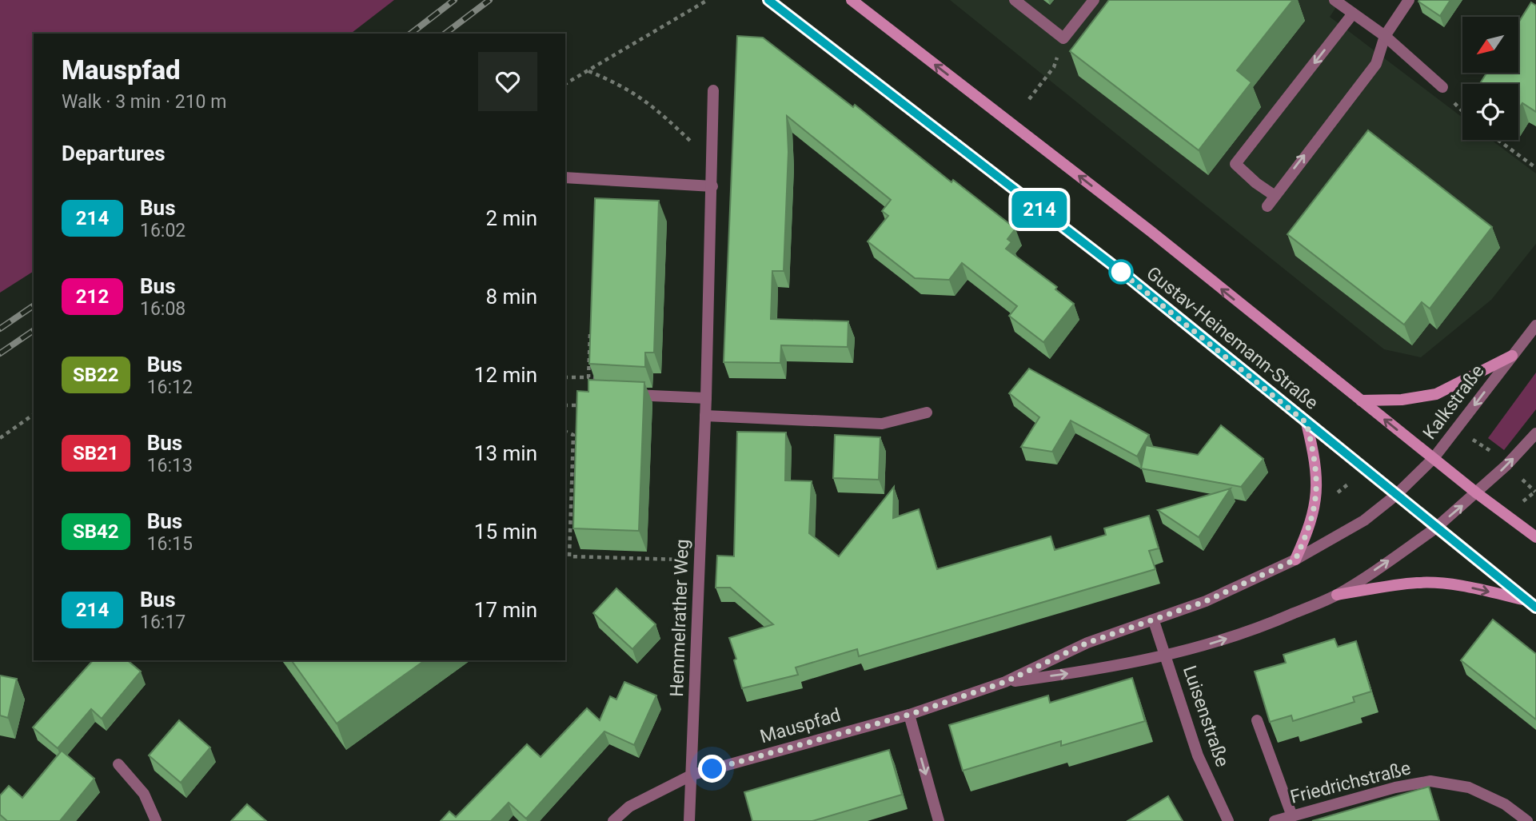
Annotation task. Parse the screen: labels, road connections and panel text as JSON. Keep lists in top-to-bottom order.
{
  "streets": {
    "main road": ["Gustav-Heinemann-Straße"],
    "street": [
      "Kalkstraße",
      "Hemmelrather Weg",
      "Luisenstraße",
      "Mauspfad",
      "Friedrichstraße"
    ]
  },
  "crossings": [
    ["Gustav-Heinemann-Straße", "Kalkstraße"],
    ["Gustav-Heinemann-Straße", "Mauspfad"],
    ["Kalkstraße", "Mauspfad"],
    ["Hemmelrather Weg", "Mauspfad"],
    ["Luisenstraße", "Mauspfad"]
  ],
  "lines": ["bus line 214"],
  "north": "bottom left",
  "page": {
    "on_map": "214",
    "heading": [
      ["Mauspfad", "Walk · 3 min · 210 m"],
      "Departures"
    ],
    "list": [
      {
        "mark": "214",
        "name": "Bus",
        "note": "16:02",
        "value": "2 min"
      },
      {
        "mark": "212",
        "name": "Bus",
        "note": "16:08",
        "value": "8 min"
      },
      {
        "mark": "SB22",
        "name": "Bus",
        "note": "16:12",
        "value": "12 min"
      },
      {
        "mark": "SB21",
        "name": "Bus",
        "note": "16:13",
        "value": "13 min"
      },
      {
        "mark": "SB42",
        "name": "Bus",
        "note": "16:15",
        "value": "15 min"
      },
      {
        "mark": "214",
        "name": "Bus",
        "note": "16:17",
        "value": "17 min"
      }
    ]
  }
}
